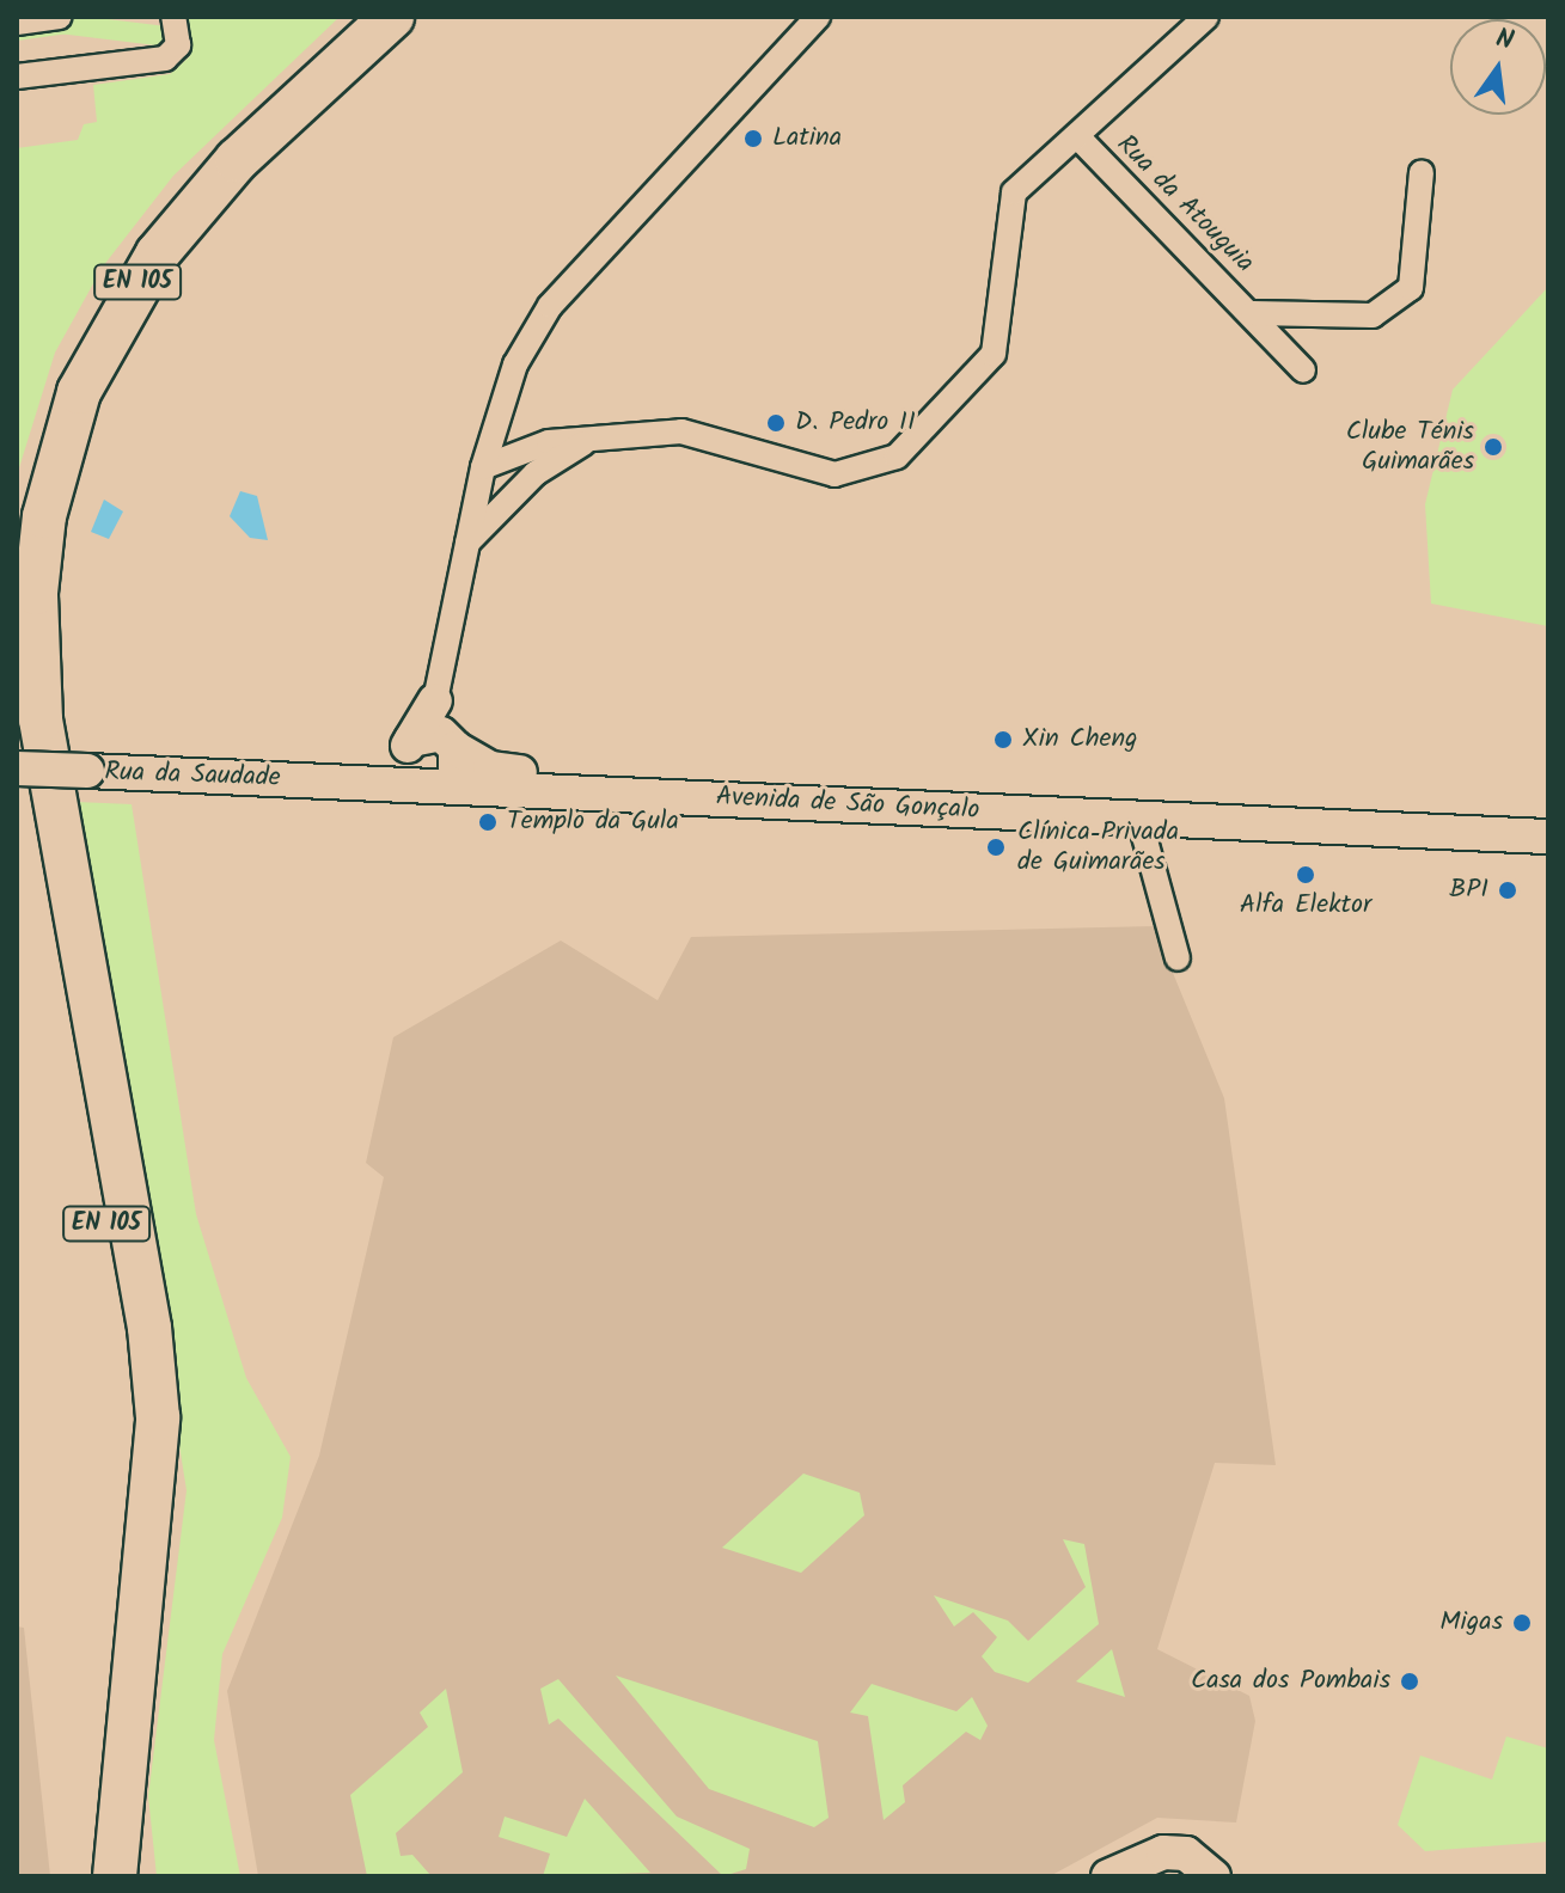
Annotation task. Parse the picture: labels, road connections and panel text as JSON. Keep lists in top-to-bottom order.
{
  "streets": {
    "highway": ["EN 105"],
    "street": ["Rua da Atouguia", "Rua da Saudade", "Avenida de São Gonçalo"]
  },
  "crossings": [
    ["Rua da Saudade", "Avenida de São Gonçalo"]
  ],
  "places": [
    "Latina",
    "D. Pedro II",
    "Clube Ténis Guimarães",
    "Xin Cheng",
    "Templo da Gula",
    "Clínica Privada de Guimarães",
    "Alfa Elektor",
    "BPI",
    "Migas",
    "Casa dos Pombais"
  ],
  "north": "top"
}
